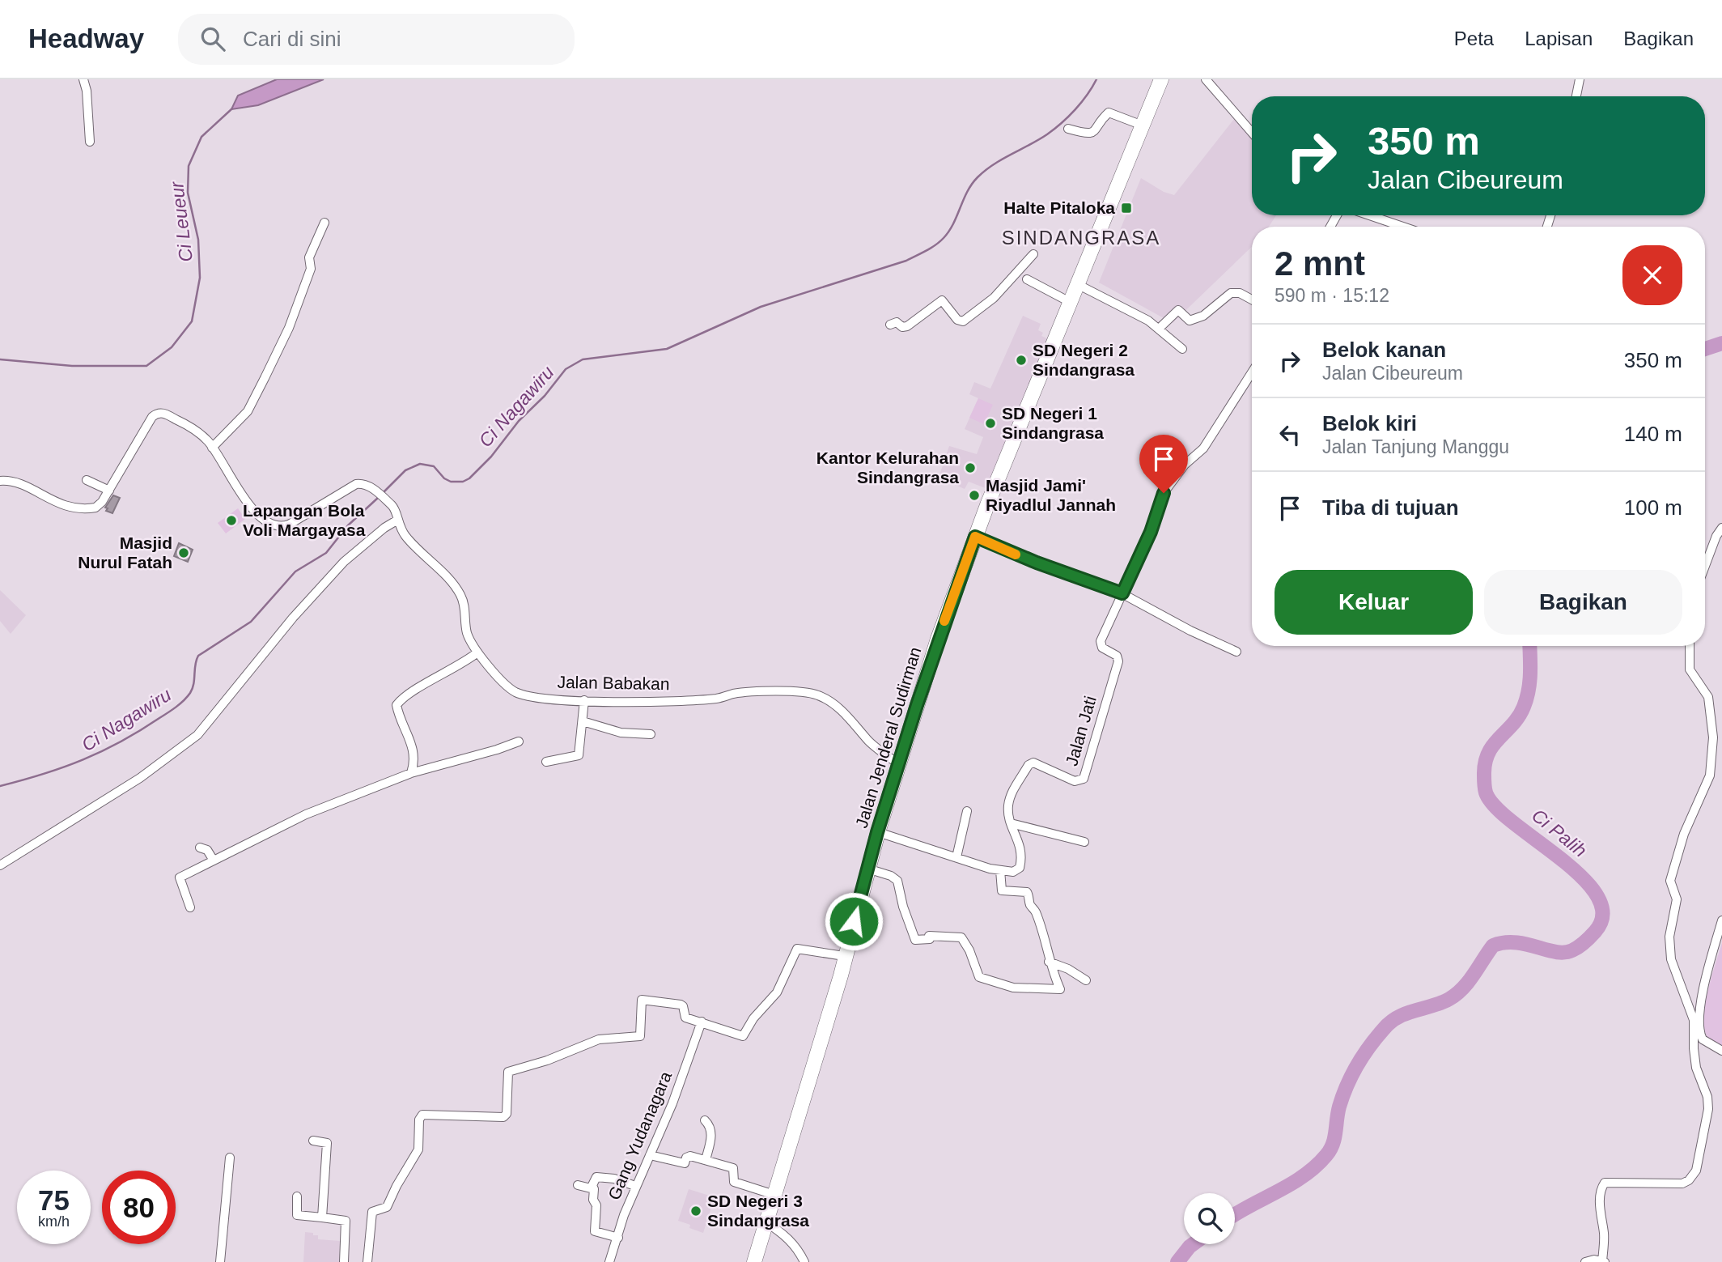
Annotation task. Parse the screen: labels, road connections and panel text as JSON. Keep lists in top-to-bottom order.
{
  "streets": {
    "highway": ["Jalan Jenderal Sudirman"],
    "street": ["Jalan Babakan", "Jalan Jati", "Gang Yudanagara"]
  },
  "crossings": [
    ["Jalan Babakan", "Jalan Jenderal Sudirman"]
  ],
  "districts": ["SINDANGRASA"],
  "water": ["Ci Leueur", "Ci Nagawiru", "Ci Palih"],
  "places": {
    "transit": ["Halte Pitaloka"],
    "other": [
      "SD Negeri 2 Sindangrasa",
      "SD Negeri 1 Sindangrasa",
      "Kantor Kelurahan Sindangrasa",
      "Masjid Jami' Riyadlul Jannah",
      "Lapangan Bola Voli Margayasa",
      "Masjid Nurul Fatah",
      "SD Negeri 3 Sindangrasa"
    ]
  },
  "page": {
    "header": "Headway",
    "search": "Cari di sini",
    "nav": ["Peta", "Lapisan", "Bagikan"],
    "turn": ["350 m", "Jalan Cibeureum"],
    "heading": ["2 mnt", "590 m · 15:12"],
    "list": [
      {
        "name": "Belok kanan",
        "note": "Jalan Cibeureum",
        "value": "350 m"
      },
      {
        "name": "Belok kiri",
        "note": "Jalan Tanjung Manggu",
        "value": "140 m"
      },
      {
        "name": "Tiba di tujuan",
        "value": "100 m"
      }
    ],
    "buttons": ["Keluar", "Bagikan"],
    "speed": "75 km/h",
    "limit": "80"
  }
}
